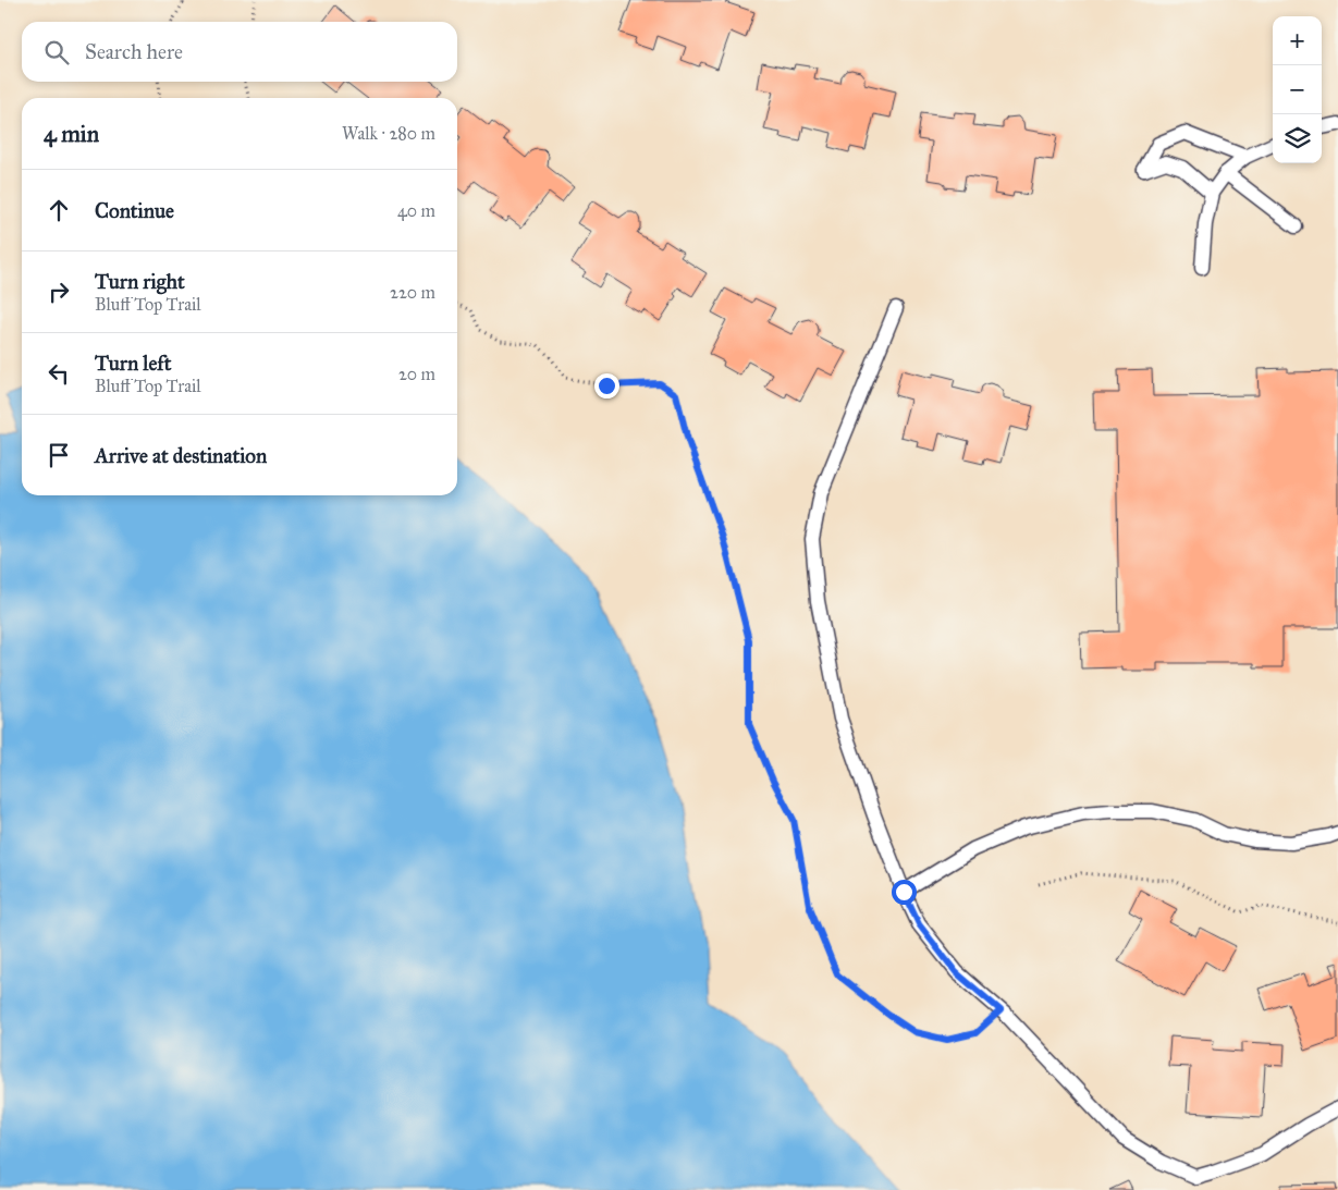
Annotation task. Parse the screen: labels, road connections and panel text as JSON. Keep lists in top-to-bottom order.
{
  "page": {
    "map_buttons": ["+", "−"],
    "search": "Search here",
    "heading": ["4 min", "Walk · 280 m"],
    "list": [
      ["Continue", "40 m"],
      ["Turn right", "Bluff Top Trail", "220 m"],
      ["Turn left", "Bluff Top Trail", "20 m"],
      "Arrive at destination"
    ]
  }
}
